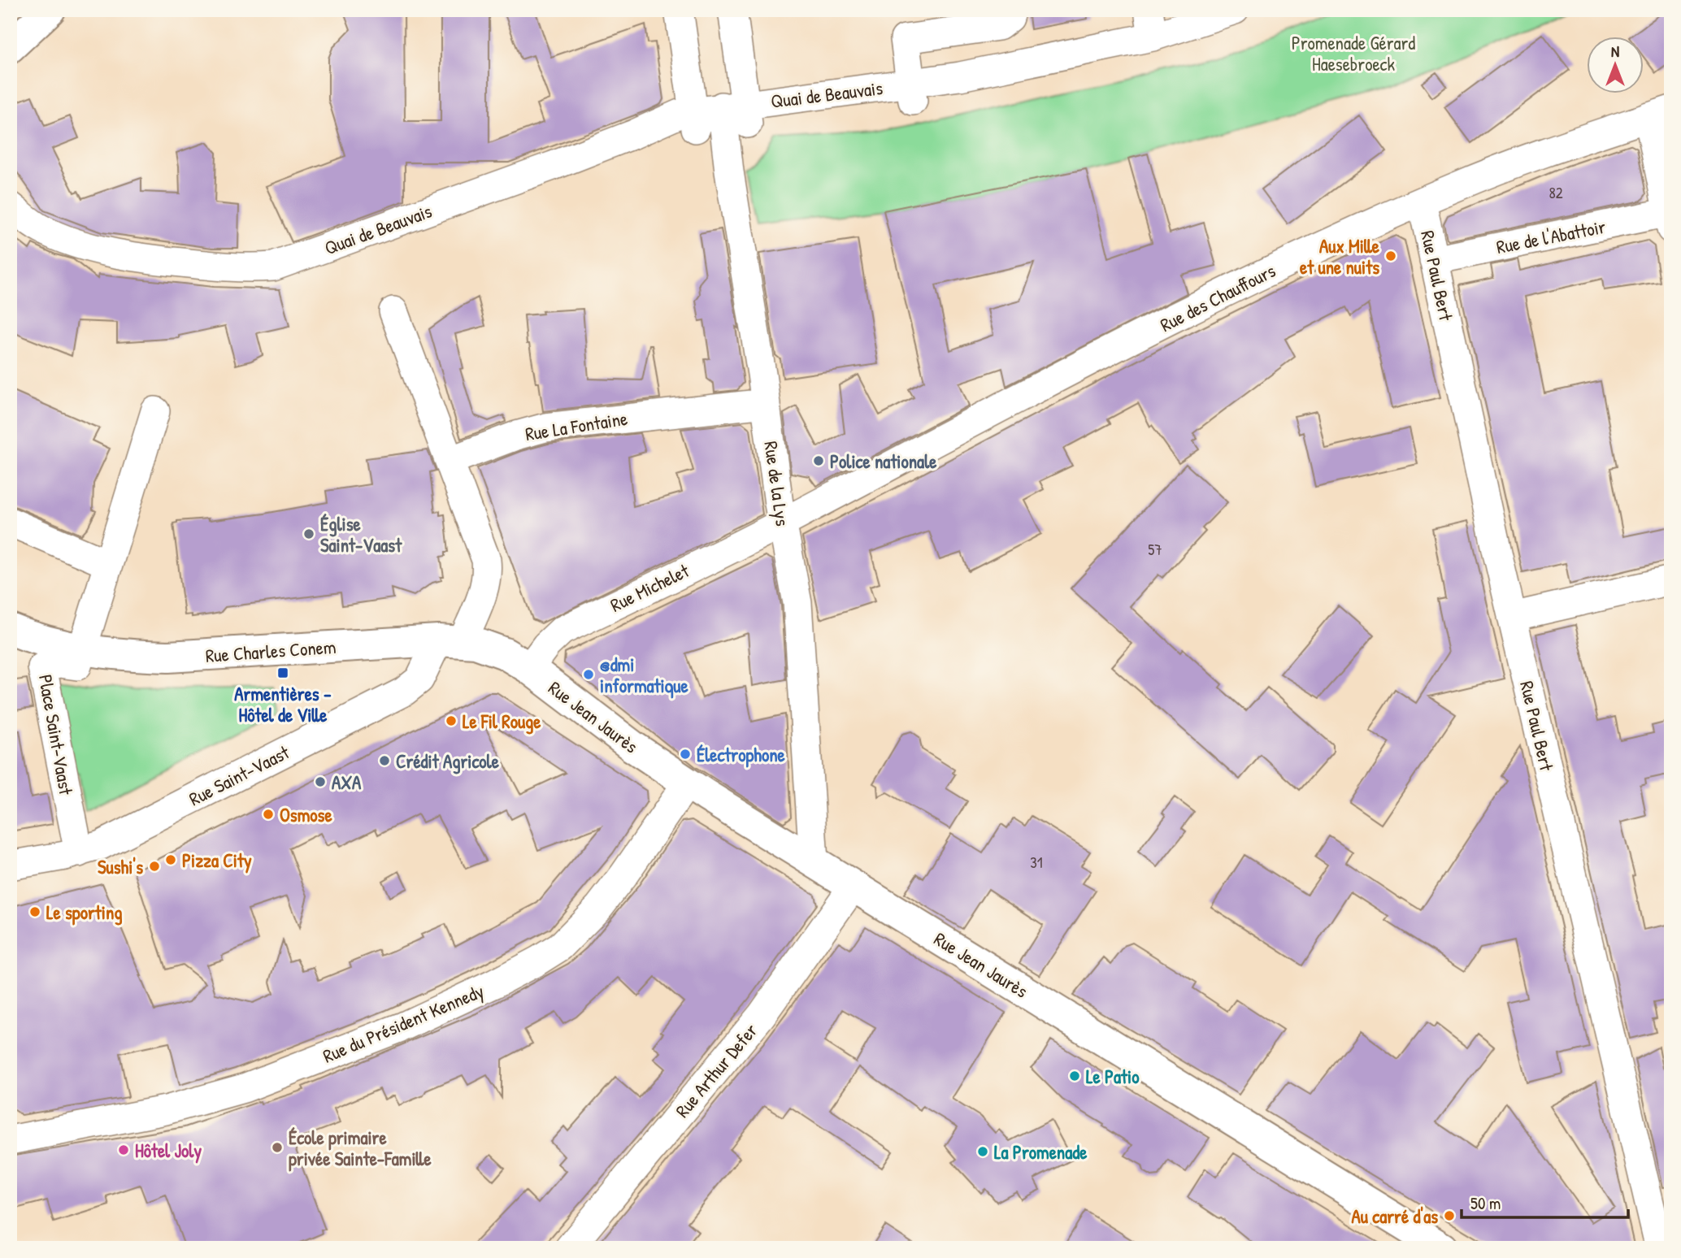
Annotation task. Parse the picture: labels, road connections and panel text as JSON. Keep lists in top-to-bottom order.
{
  "streets": {
    "main road": ["Rue Charles Conem", "Rue Jean Jaurès"],
    "street": [
      "Quai de Beauvais",
      "Rue de l'Abattoir",
      "Rue Paul Bert",
      "Rue des Chauffours",
      "Rue La Fontaine",
      "Rue de la Lys",
      "Rue Michelet",
      "Place Saint-Vaast",
      "Rue Saint-Vaast",
      "Rue du Président Kennedy",
      "Rue Arthur Defer"
    ]
  },
  "crossings": [
    ["Quai de Beauvais", "Rue de la Lys"],
    ["Rue de l'Abattoir", "Rue Paul Bert"],
    ["Rue Paul Bert", "Rue des Chauffours"],
    ["Rue des Chauffours", "Rue de la Lys"],
    ["Rue des Chauffours", "Rue Michelet"],
    ["Rue La Fontaine", "Rue de la Lys"],
    ["Rue La Fontaine", "Rue Saint-Vaast"],
    ["Rue de la Lys", "Rue Michelet"],
    ["Rue de la Lys", "Rue Jean Jaurès"],
    ["Rue Michelet", "Rue Charles Conem"],
    ["Rue Michelet", "Rue Jean Jaurès"],
    ["Rue Charles Conem", "Rue Jean Jaurès"],
    ["Rue Charles Conem", "Place Saint-Vaast"],
    ["Rue Charles Conem", "Rue Saint-Vaast"],
    ["Rue Jean Jaurès", "Rue du Président Kennedy"],
    ["Rue Jean Jaurès", "Rue Arthur Defer"],
    ["Place Saint-Vaast", "Rue Saint-Vaast"]
  ],
  "parks": ["Promenade Gérard Haesebroeck"],
  "places": {
    "other": [
      "Aux Mille et une nuits",
      "Police nationale",
      "Église Saint-Vaast",
      "@dmi informatique",
      "Le Fil Rouge",
      "Électrophone",
      "Crédit Agricole",
      "AXA",
      "Osmose",
      "Pizza City",
      "Sushi's",
      "Le sporting",
      "Le Patio",
      "École primaire privée Sainte-Famille",
      "Hôtel Joly",
      "La Promenade",
      "Au carré d'as"
    ],
    "transit": ["Armentières – Hôtel de Ville"]
  },
  "house_numbers": ["82", "57", "31"],
  "scale_bar": "50 m",
  "north": "top"
}
